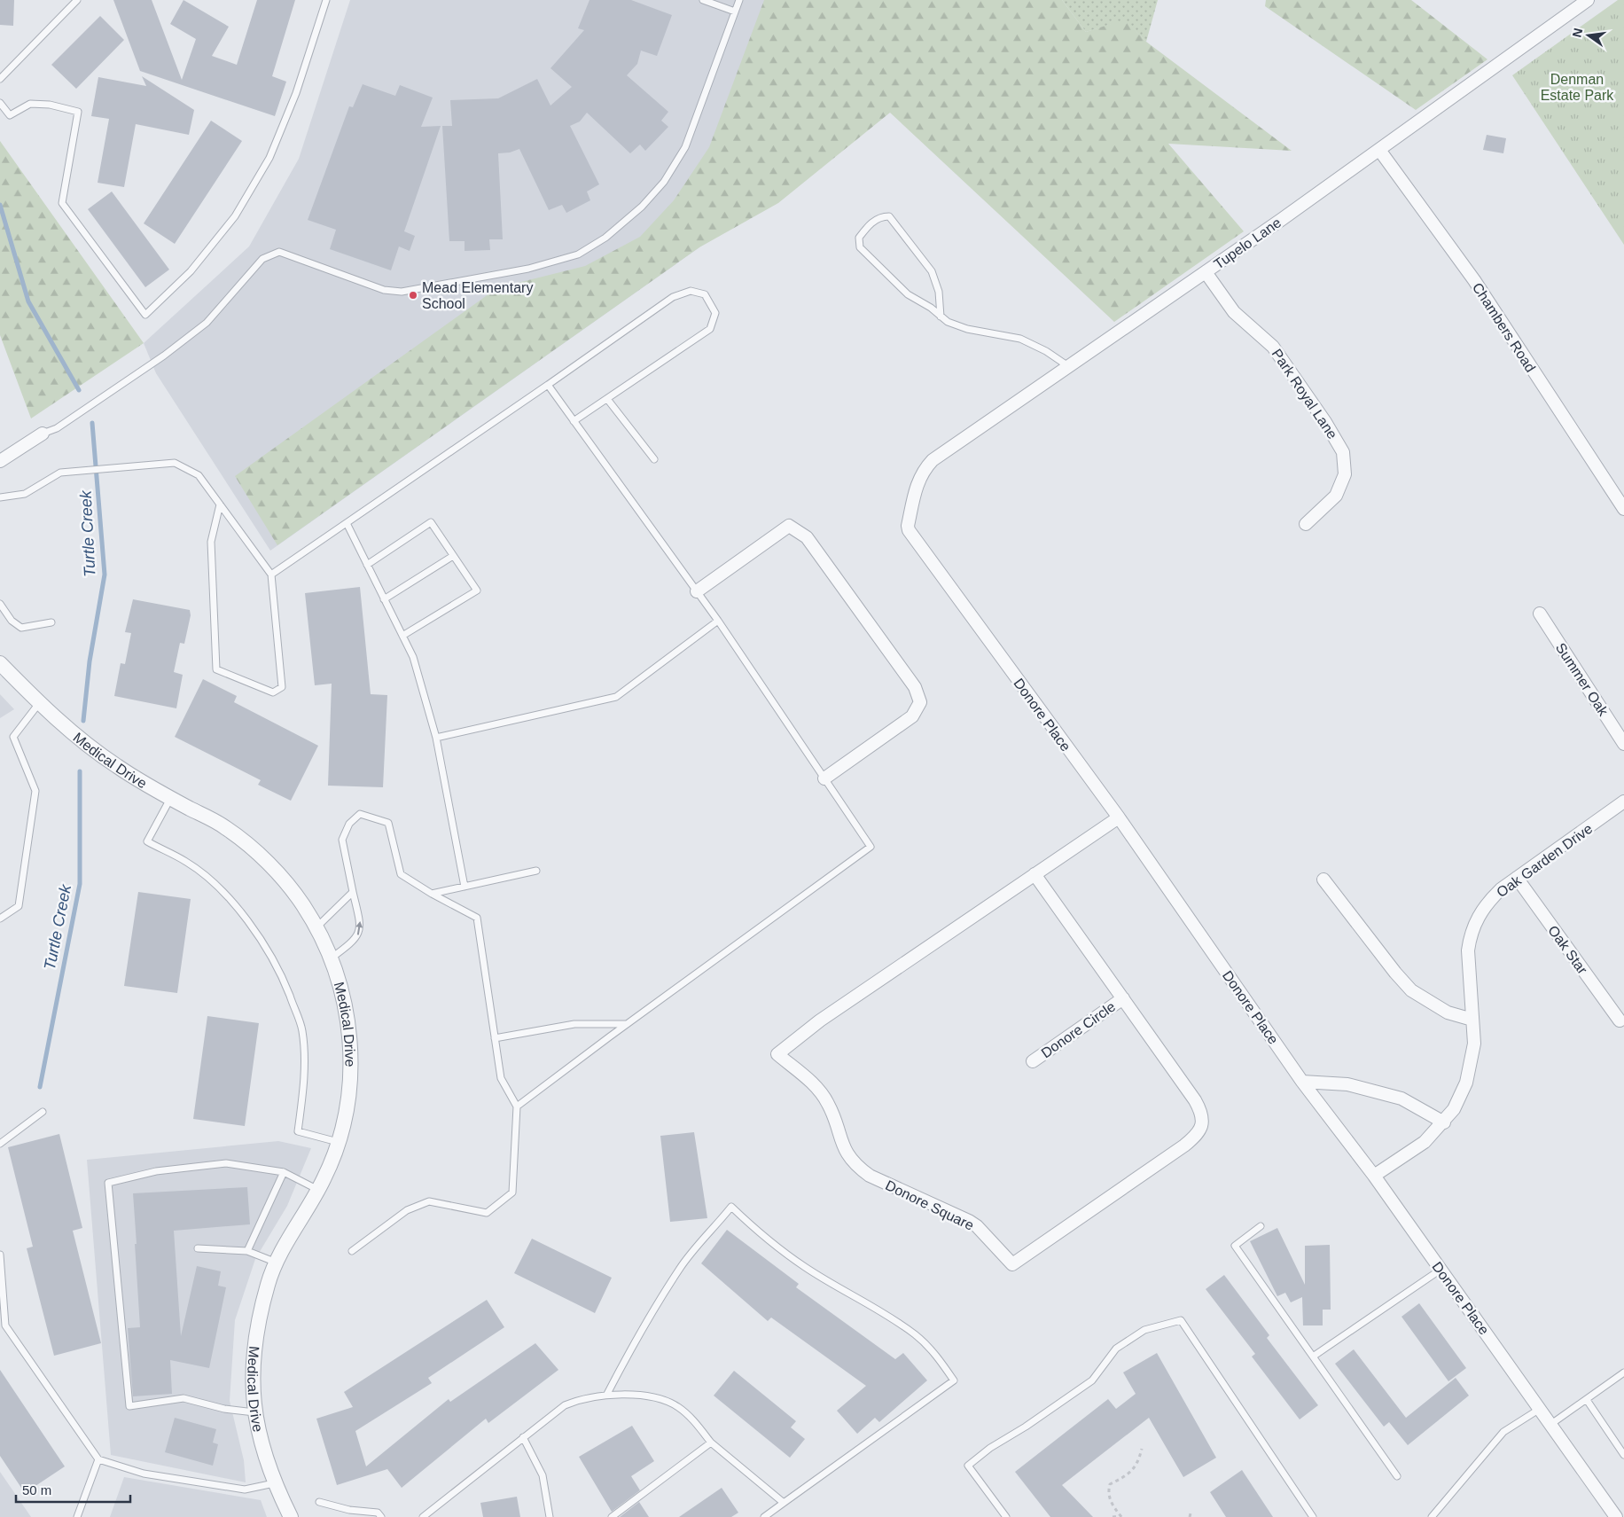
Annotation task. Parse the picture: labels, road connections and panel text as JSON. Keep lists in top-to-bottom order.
{
  "streets": {
    "street": [
      "Tupelo Lane",
      "Chambers Road",
      "Park Royal Lane",
      "Summer Oak",
      "Donore Place",
      "Medical Drive",
      "Oak Garden Drive",
      "Oak Star",
      "Donore Circle",
      "Donore Square"
    ]
  },
  "crossings": [
    ["Tupelo Lane", "Chambers Road"],
    ["Tupelo Lane", "Park Royal Lane"],
    ["Tupelo Lane", "Donore Place"],
    ["Donore Place", "Oak Garden Drive"],
    ["Donore Place", "Donore Square"],
    ["Oak Garden Drive", "Oak Star"],
    ["Donore Circle", "Donore Square"]
  ],
  "water": ["Turtle Creek"],
  "parks": ["Denman Estate Park"],
  "places": ["Mead Elementary School"],
  "scale_bar": "50 m",
  "north": "left"
}
